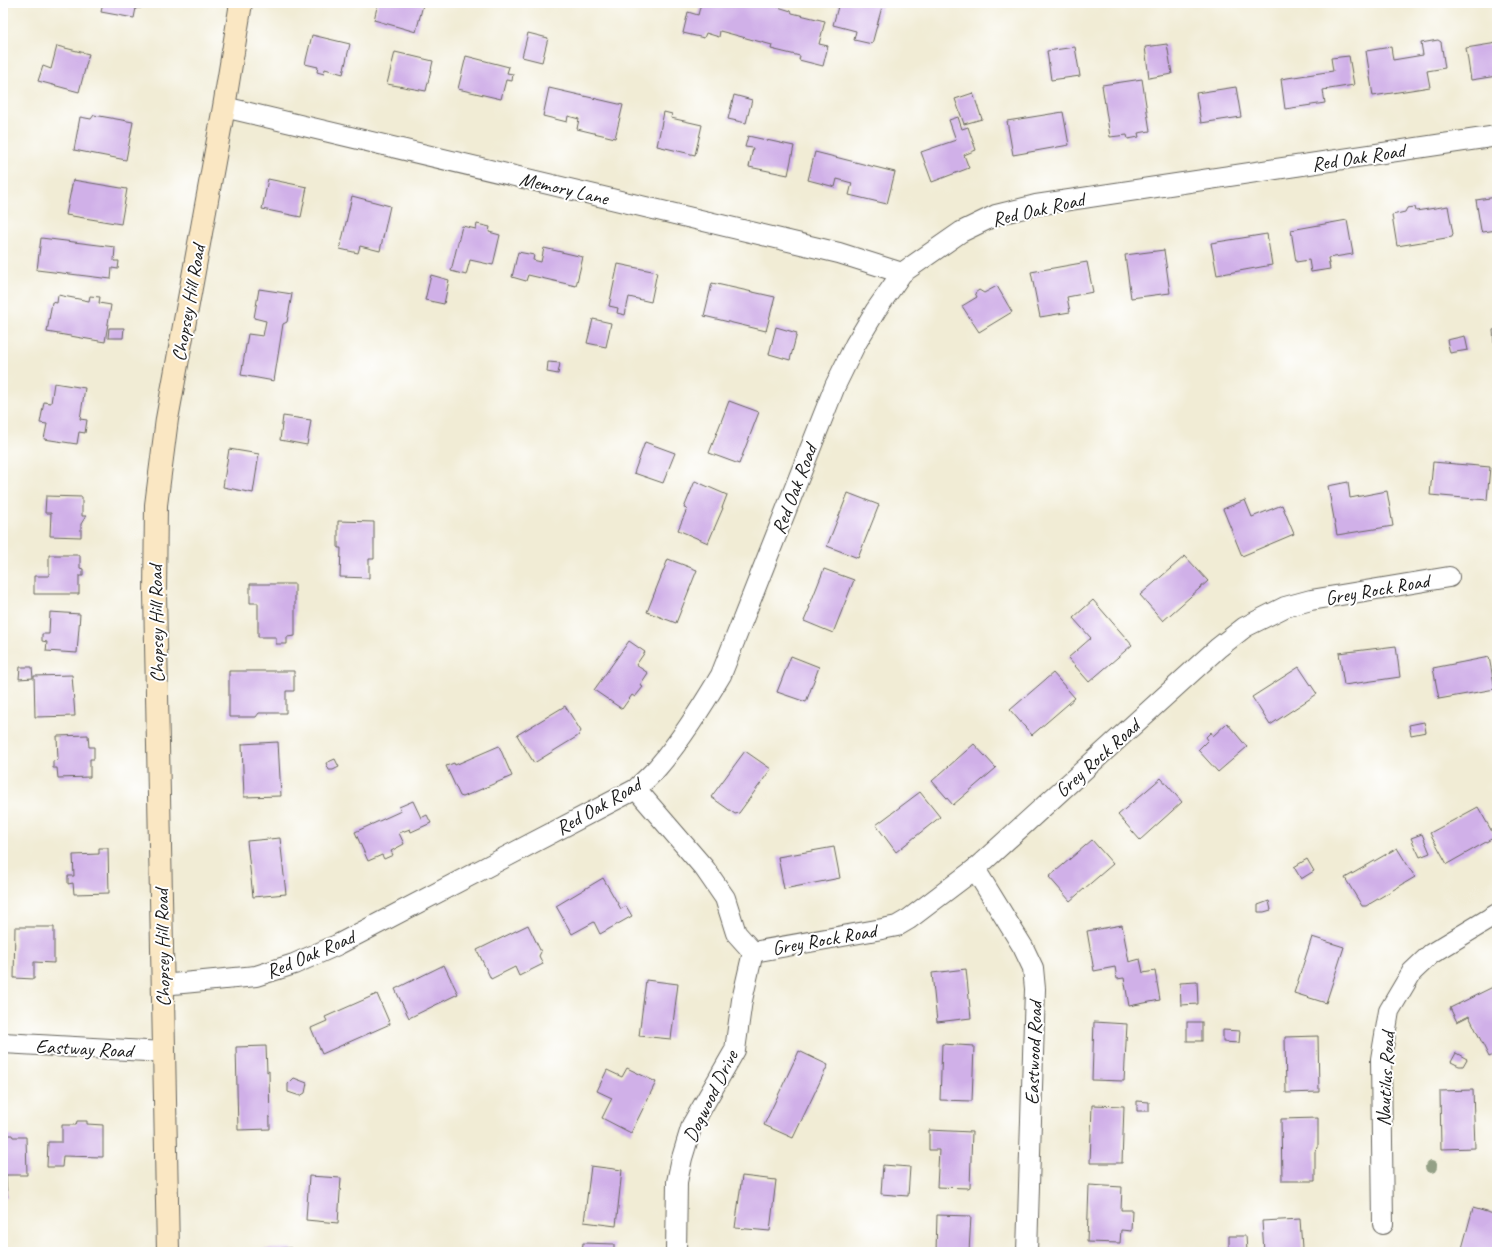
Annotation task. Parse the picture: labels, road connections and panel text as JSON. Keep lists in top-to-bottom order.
{
  "streets": {
    "street": [
      "Red Oak Road",
      "Memory Lane",
      "Chopsey Hill Road",
      "Grey Rock Road",
      "Eastway Road",
      "Eastwood Road",
      "Nautilus Road",
      "Dogwood Drive"
    ]
  },
  "crossings": [
    ["Red Oak Road", "Memory Lane"],
    ["Red Oak Road", "Chopsey Hill Road"],
    ["Memory Lane", "Chopsey Hill Road"],
    ["Chopsey Hill Road", "Eastway Road"],
    ["Grey Rock Road", "Eastwood Road"],
    ["Grey Rock Road", "Dogwood Drive"]
  ]
}
